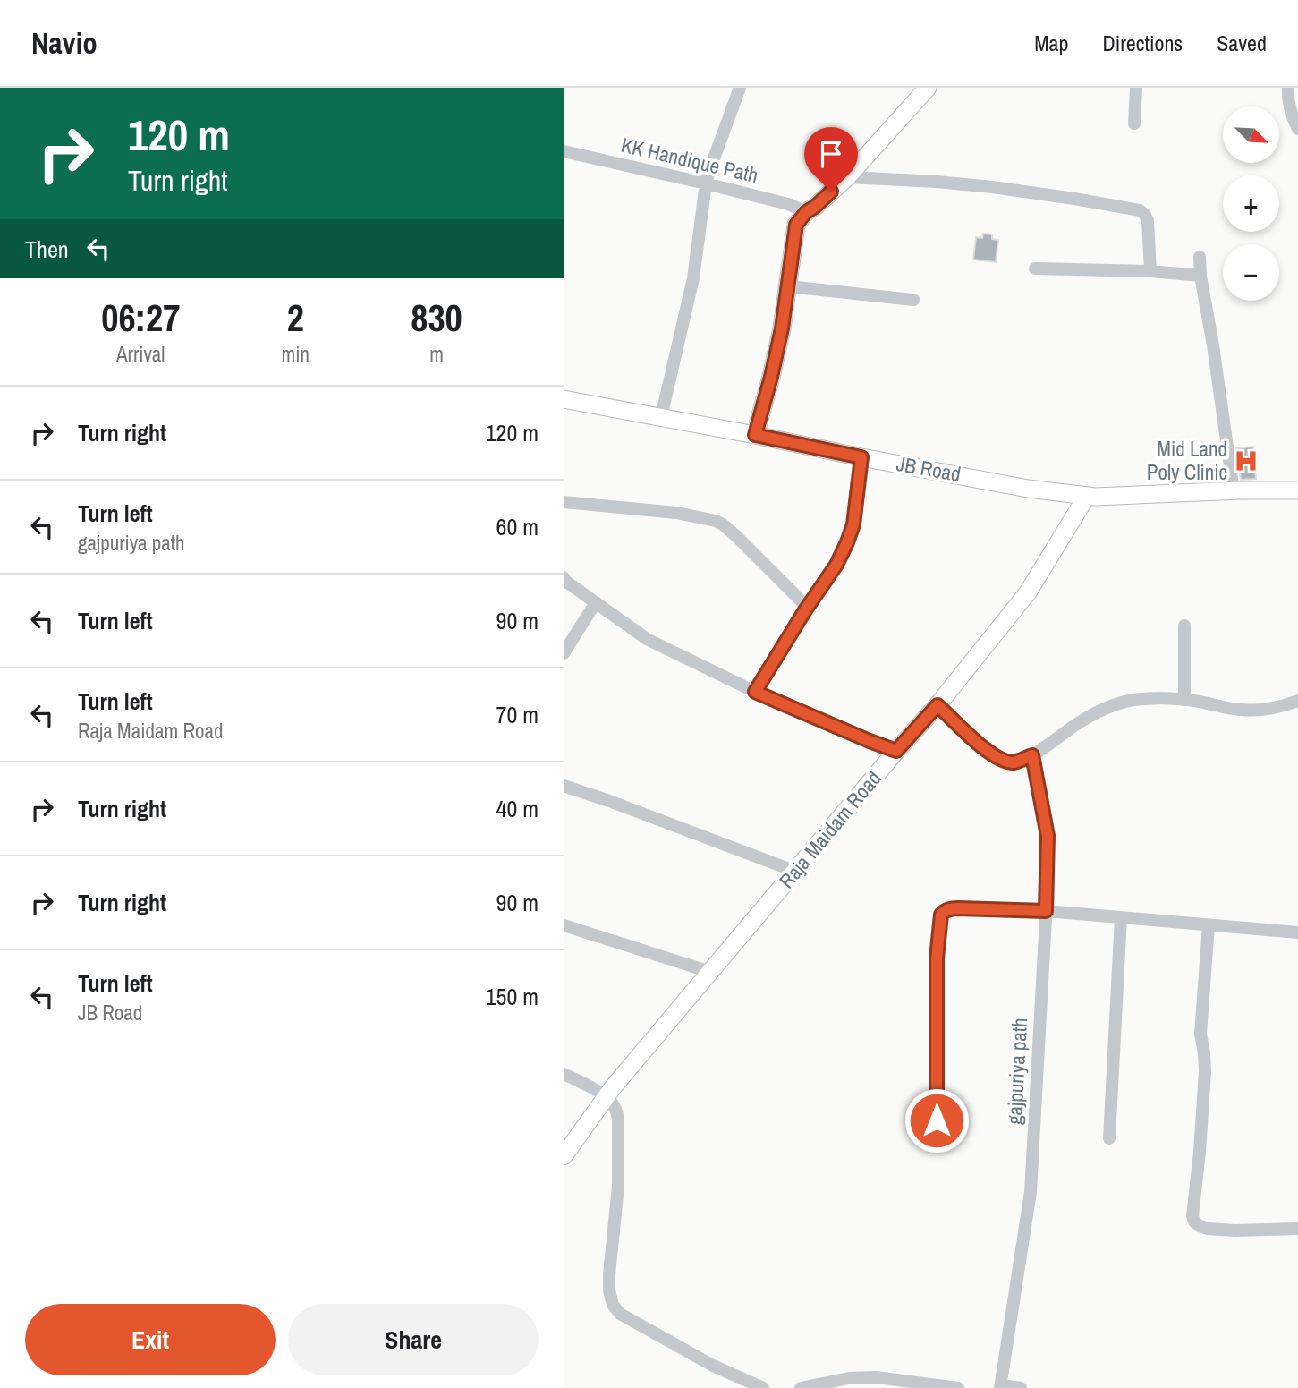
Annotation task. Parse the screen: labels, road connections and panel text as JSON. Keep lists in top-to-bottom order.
{
  "streets": {
    "street": [
      "KK Handique Path",
      "JB Road",
      "Raja Maidam Road",
      "gajpuriya path"
    ]
  },
  "crossings": [
    ["JB Road", "Raja Maidam Road"]
  ],
  "places": {
    "hospital": ["Mid Land Poly Clinic"]
  },
  "north": "bottom right",
  "page": {
    "header": "Navio",
    "nav": ["Map", "Directions", "Saved"],
    "turn": ["120 m", "Turn right"],
    "map_buttons": ["+", "−"],
    "then": "Then",
    "eta": [
      "06:27",
      "Arrival",
      "2",
      "min",
      "830",
      "m"
    ],
    "list": [
      {
        "name": "Turn right",
        "value": "120 m"
      },
      {
        "name": "Turn left",
        "note": "gajpuriya path",
        "value": "60 m"
      },
      {
        "name": "Turn left",
        "value": "90 m"
      },
      {
        "name": "Turn left",
        "note": "Raja Maidam Road",
        "value": "70 m"
      },
      {
        "name": "Turn right",
        "value": "40 m"
      },
      {
        "name": "Turn right",
        "value": "90 m"
      },
      {
        "name": "Turn left",
        "note": "JB Road",
        "value": "150 m"
      }
    ],
    "buttons": ["Exit", "Share"]
  }
}
